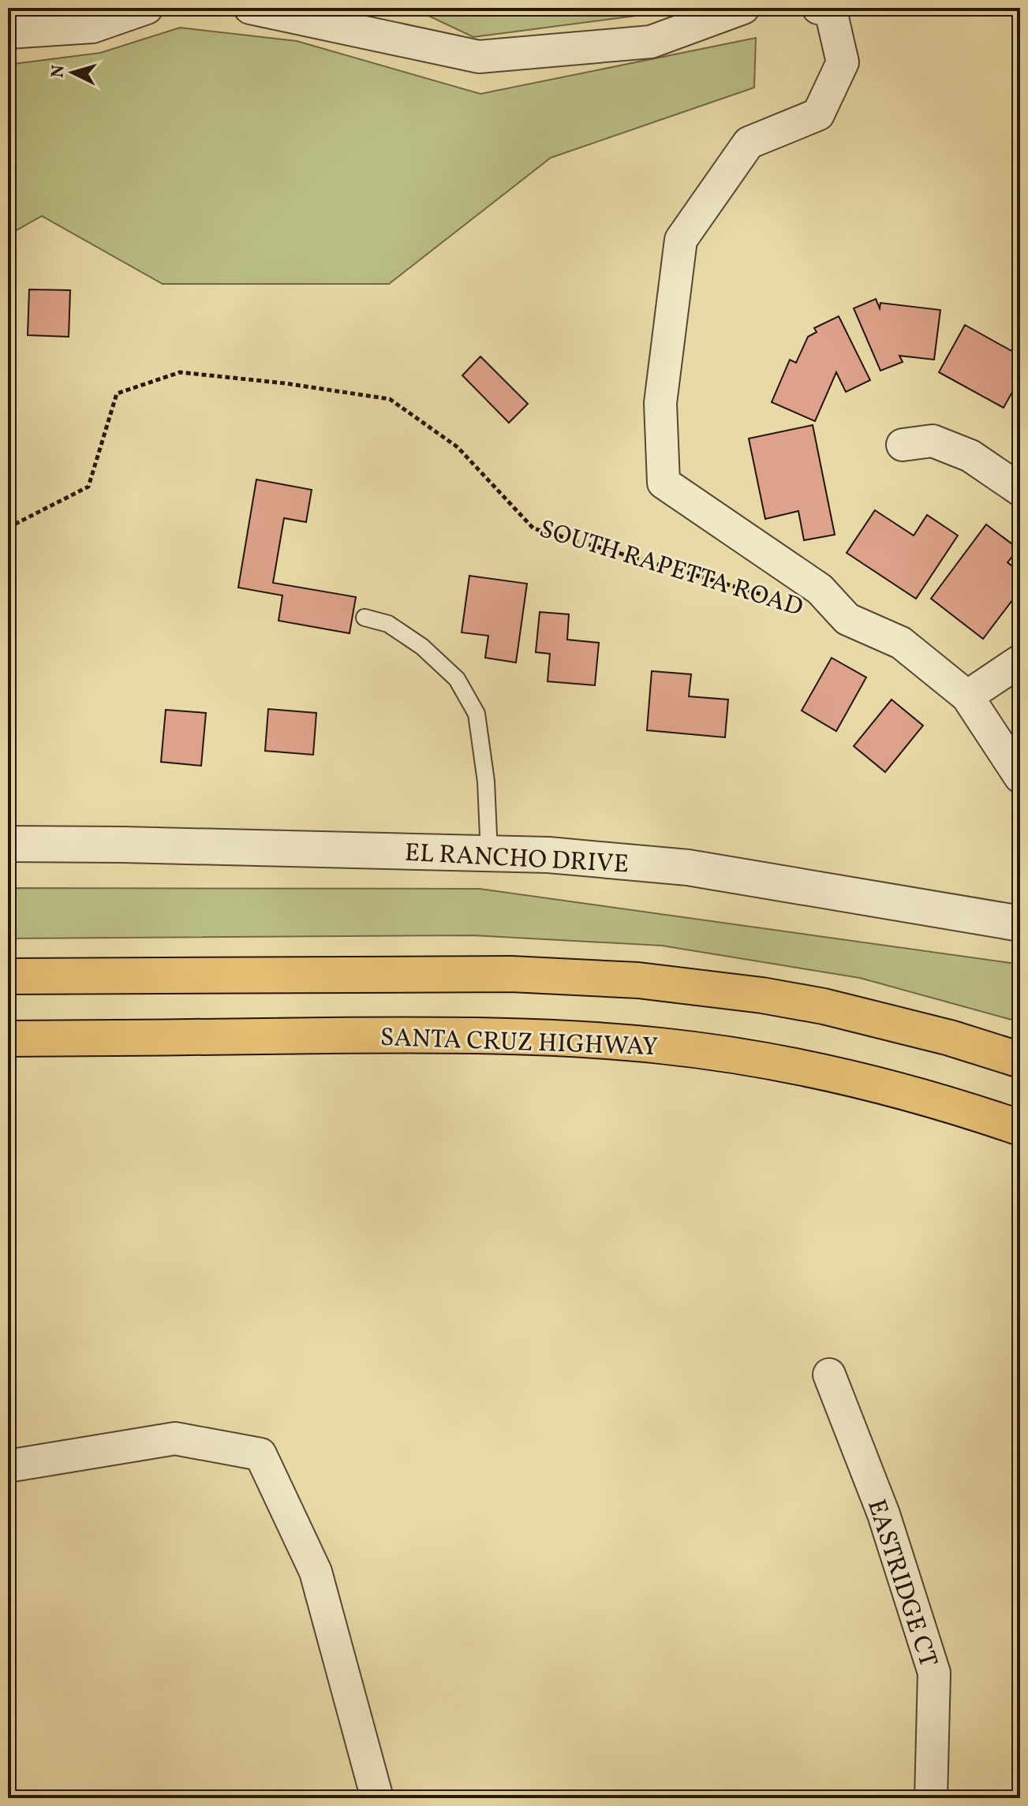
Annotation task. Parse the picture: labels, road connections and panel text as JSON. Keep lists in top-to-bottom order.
{
  "streets": {
    "highway": ["SANTA CRUZ HIGHWAY"],
    "street": ["EL RANCHO DRIVE", "EASTRIDGE CT"],
    "path": ["SOUTH RAPETTA ROAD"]
  },
  "north": "left"
}
